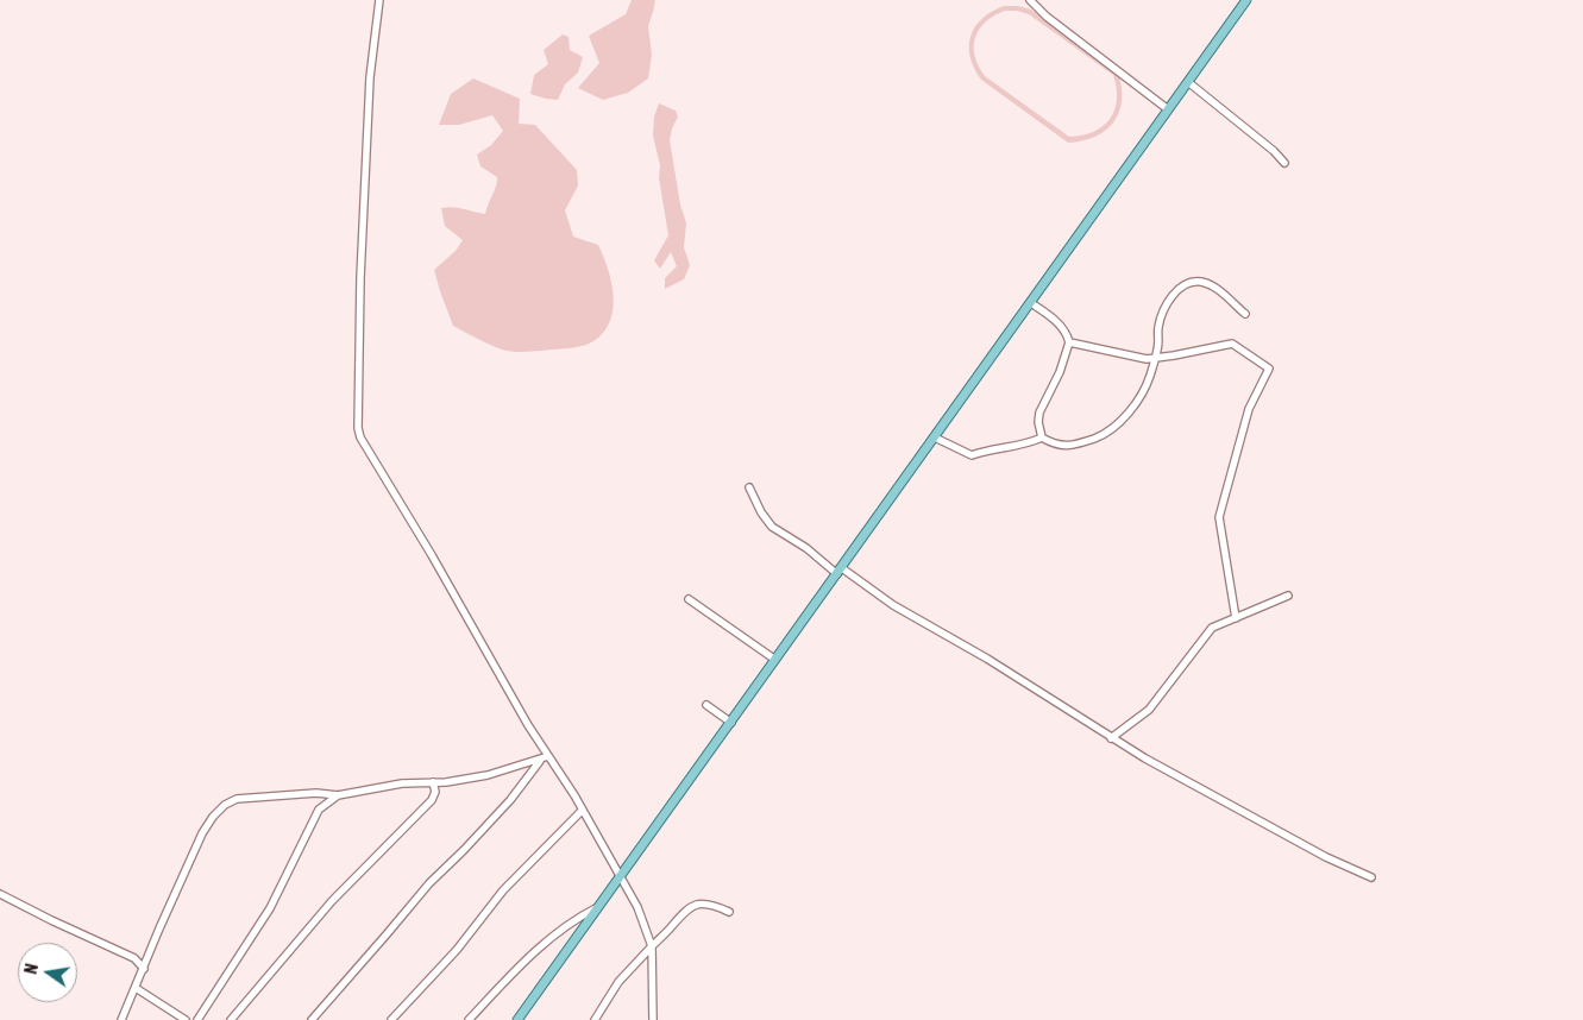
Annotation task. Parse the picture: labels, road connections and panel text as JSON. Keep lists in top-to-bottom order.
{
  "north": "left"
}
